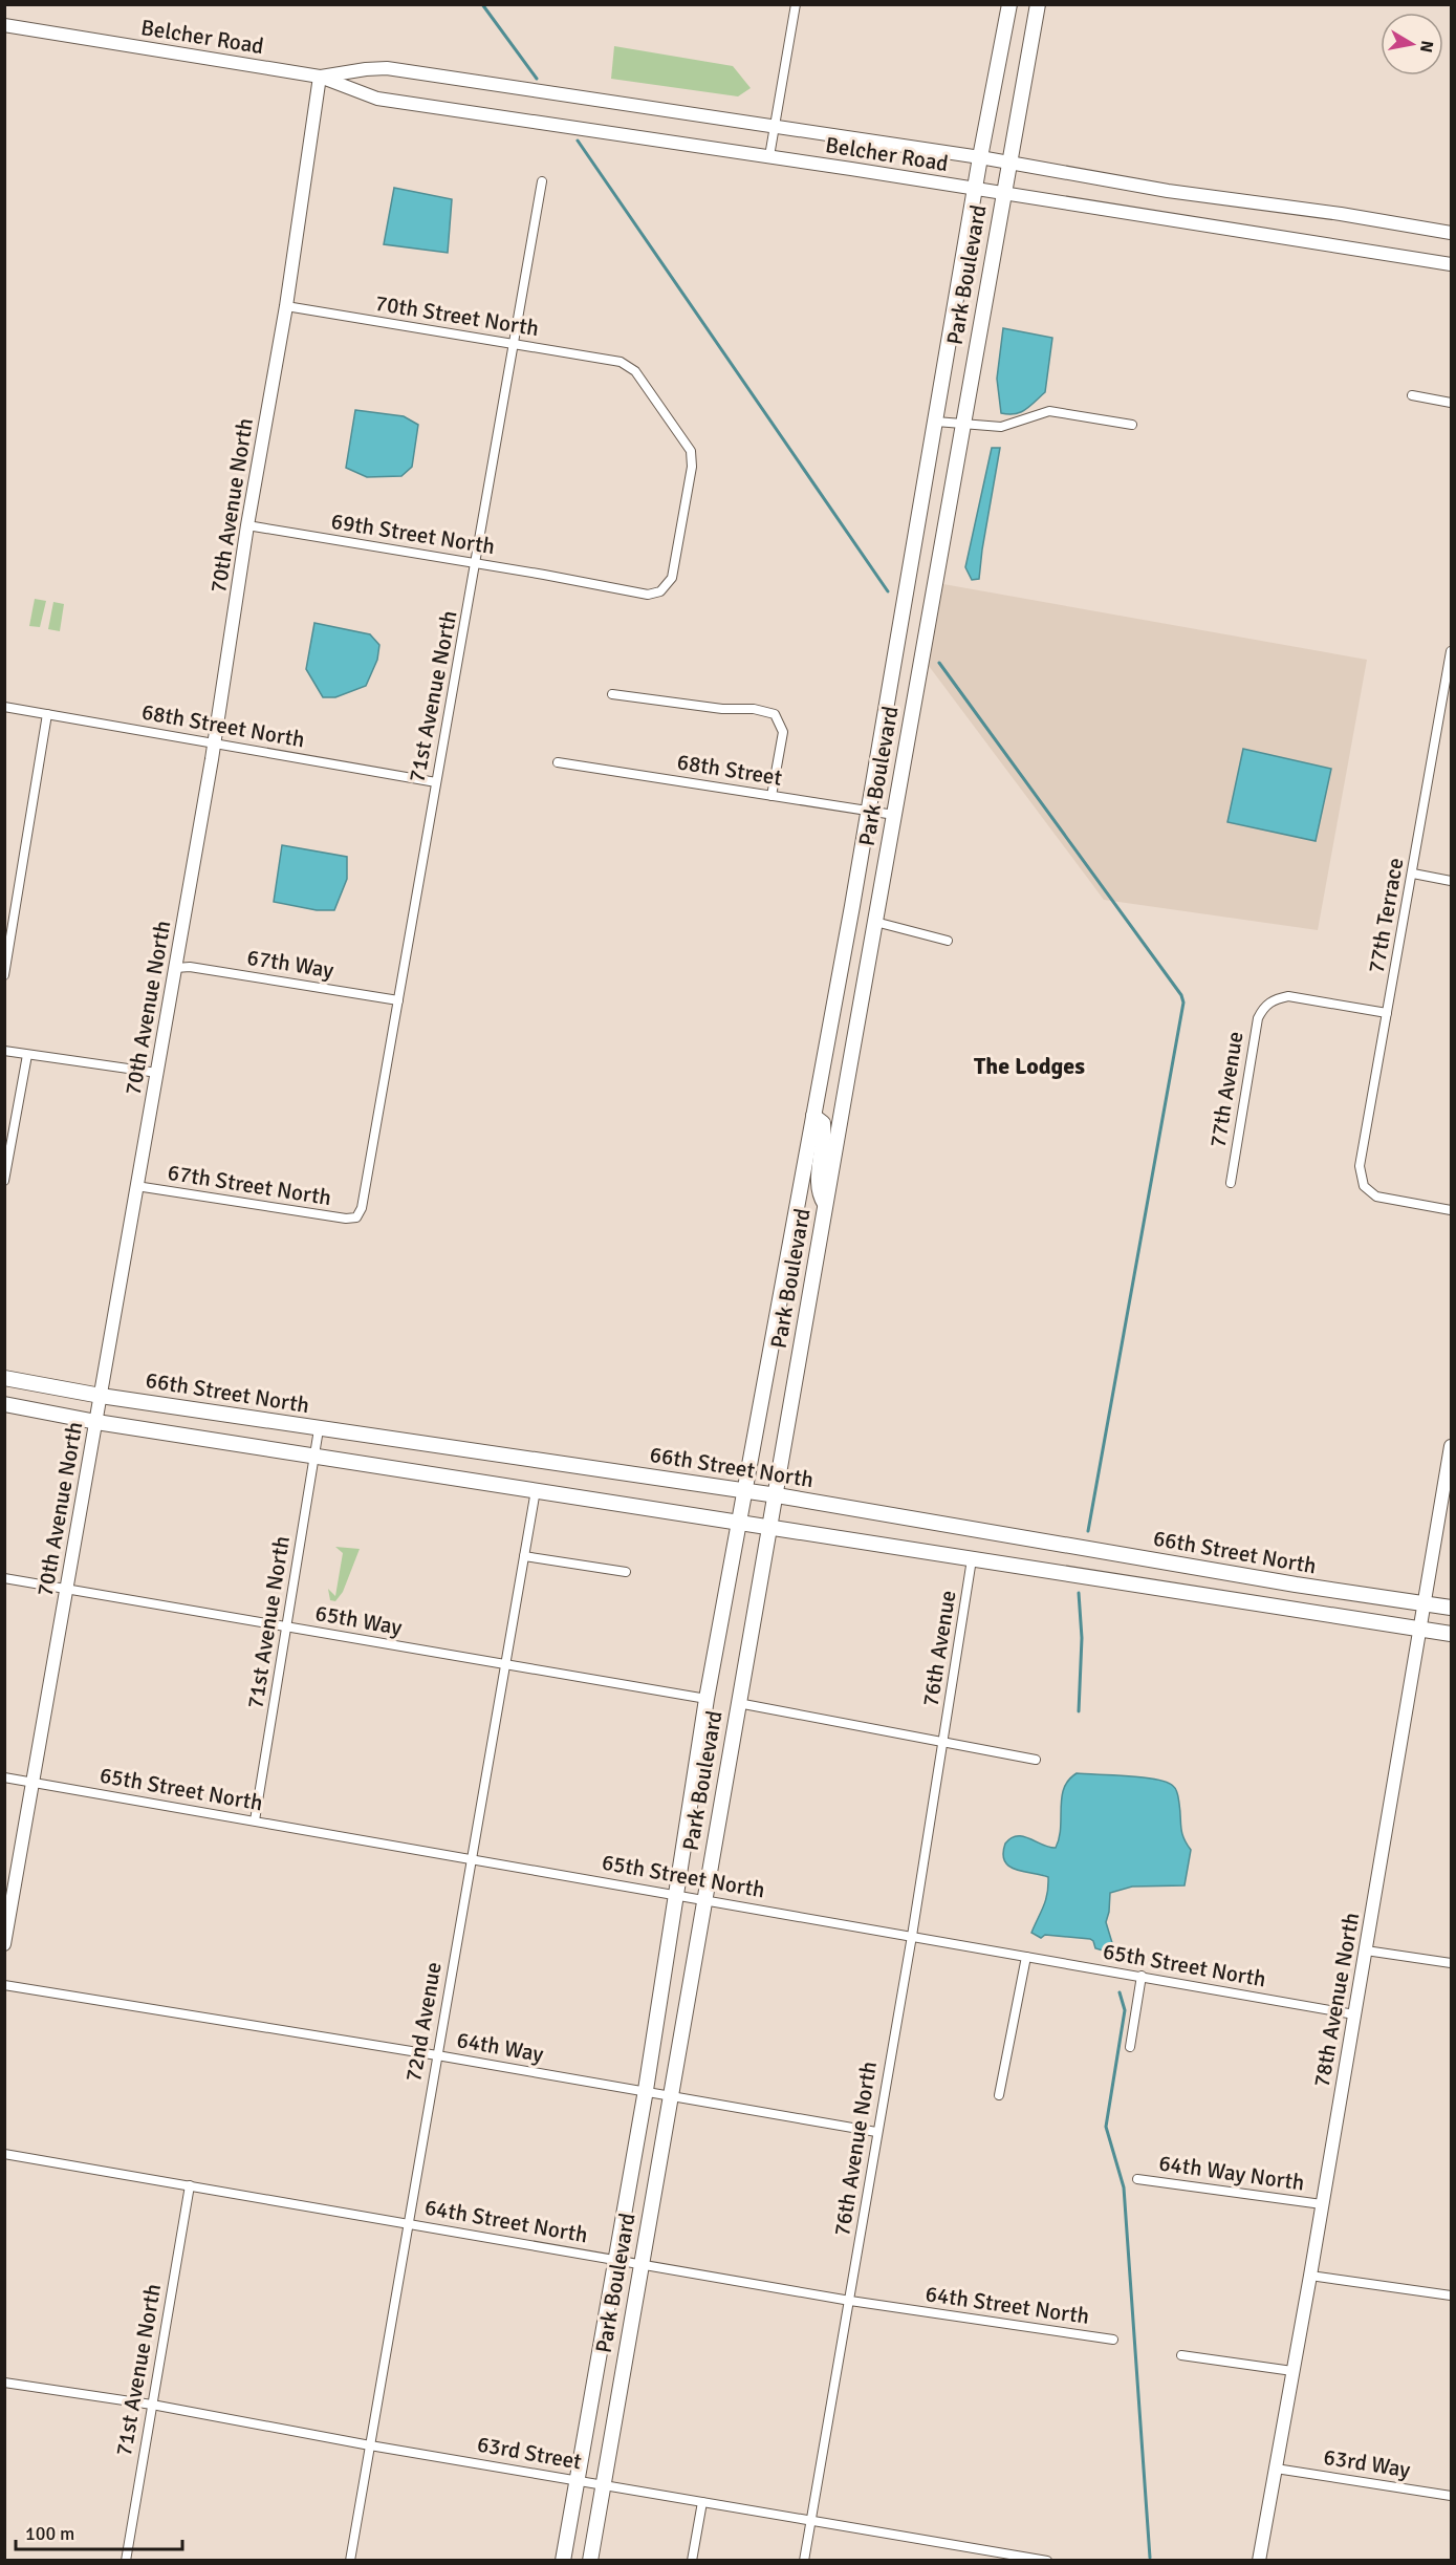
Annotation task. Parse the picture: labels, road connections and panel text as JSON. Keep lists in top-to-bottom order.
{
  "streets": {
    "main road": ["Park Boulevard", "66th Street North"],
    "street": [
      "Belcher Road",
      "70th Street North",
      "70th Avenue North",
      "69th Street North",
      "71st Avenue North",
      "68th Street North",
      "68th Street",
      "77th Terrace",
      "67th Way",
      "77th Avenue",
      "67th Street North",
      "65th Way",
      "76th Avenue",
      "65th Street North",
      "78th Avenue North",
      "72nd Avenue",
      "64th Way",
      "76th Avenue North",
      "64th Way North",
      "64th Street North",
      "63rd Street",
      "63rd Way"
    ]
  },
  "crossings": [
    ["Belcher Road", "Park Boulevard"],
    ["Belcher Road", "70th Avenue North"],
    ["Park Boulevard", "68th Street"],
    ["Park Boulevard", "66th Street North"],
    ["Park Boulevard", "65th Way"],
    ["Park Boulevard", "65th Street North"],
    ["Park Boulevard", "64th Way"],
    ["Park Boulevard", "64th Street North"],
    ["Park Boulevard", "63rd Street"],
    ["70th Street North", "70th Avenue North"],
    ["70th Street North", "69th Street North"],
    ["70th Street North", "71st Avenue North"],
    ["70th Avenue North", "69th Street North"],
    ["70th Avenue North", "68th Street North"],
    ["70th Avenue North", "67th Way"],
    ["70th Avenue North", "67th Street North"],
    ["70th Avenue North", "66th Street North"],
    ["70th Avenue North", "65th Way"],
    ["70th Avenue North", "65th Street North"],
    ["69th Street North", "71st Avenue North"],
    ["71st Avenue North", "68th Street North"],
    ["71st Avenue North", "67th Way"],
    ["71st Avenue North", "67th Street North"],
    ["71st Avenue North", "66th Street North"],
    ["71st Avenue North", "65th Way"],
    ["71st Avenue North", "65th Street North"],
    ["71st Avenue North", "64th Street North"],
    ["71st Avenue North", "63rd Street"],
    ["77th Terrace", "77th Avenue"],
    ["66th Street North", "76th Avenue"],
    ["66th Street North", "78th Avenue North"],
    ["66th Street North", "72nd Avenue"],
    ["65th Way", "72nd Avenue"],
    ["76th Avenue", "76th Avenue North"],
    ["65th Street North", "78th Avenue North"],
    ["65th Street North", "72nd Avenue"],
    ["65th Street North", "76th Avenue North"],
    ["78th Avenue North", "64th Way North"],
    ["78th Avenue North", "63rd Way"],
    ["72nd Avenue", "64th Way"],
    ["72nd Avenue", "64th Street North"],
    ["72nd Avenue", "63rd Street"],
    ["64th Way", "76th Avenue North"],
    ["76th Avenue North", "64th Street North"],
    ["76th Avenue North", "63rd Street"]
  ],
  "districts": ["The Lodges"],
  "scale_bar": "100 m",
  "north": "right"
}
